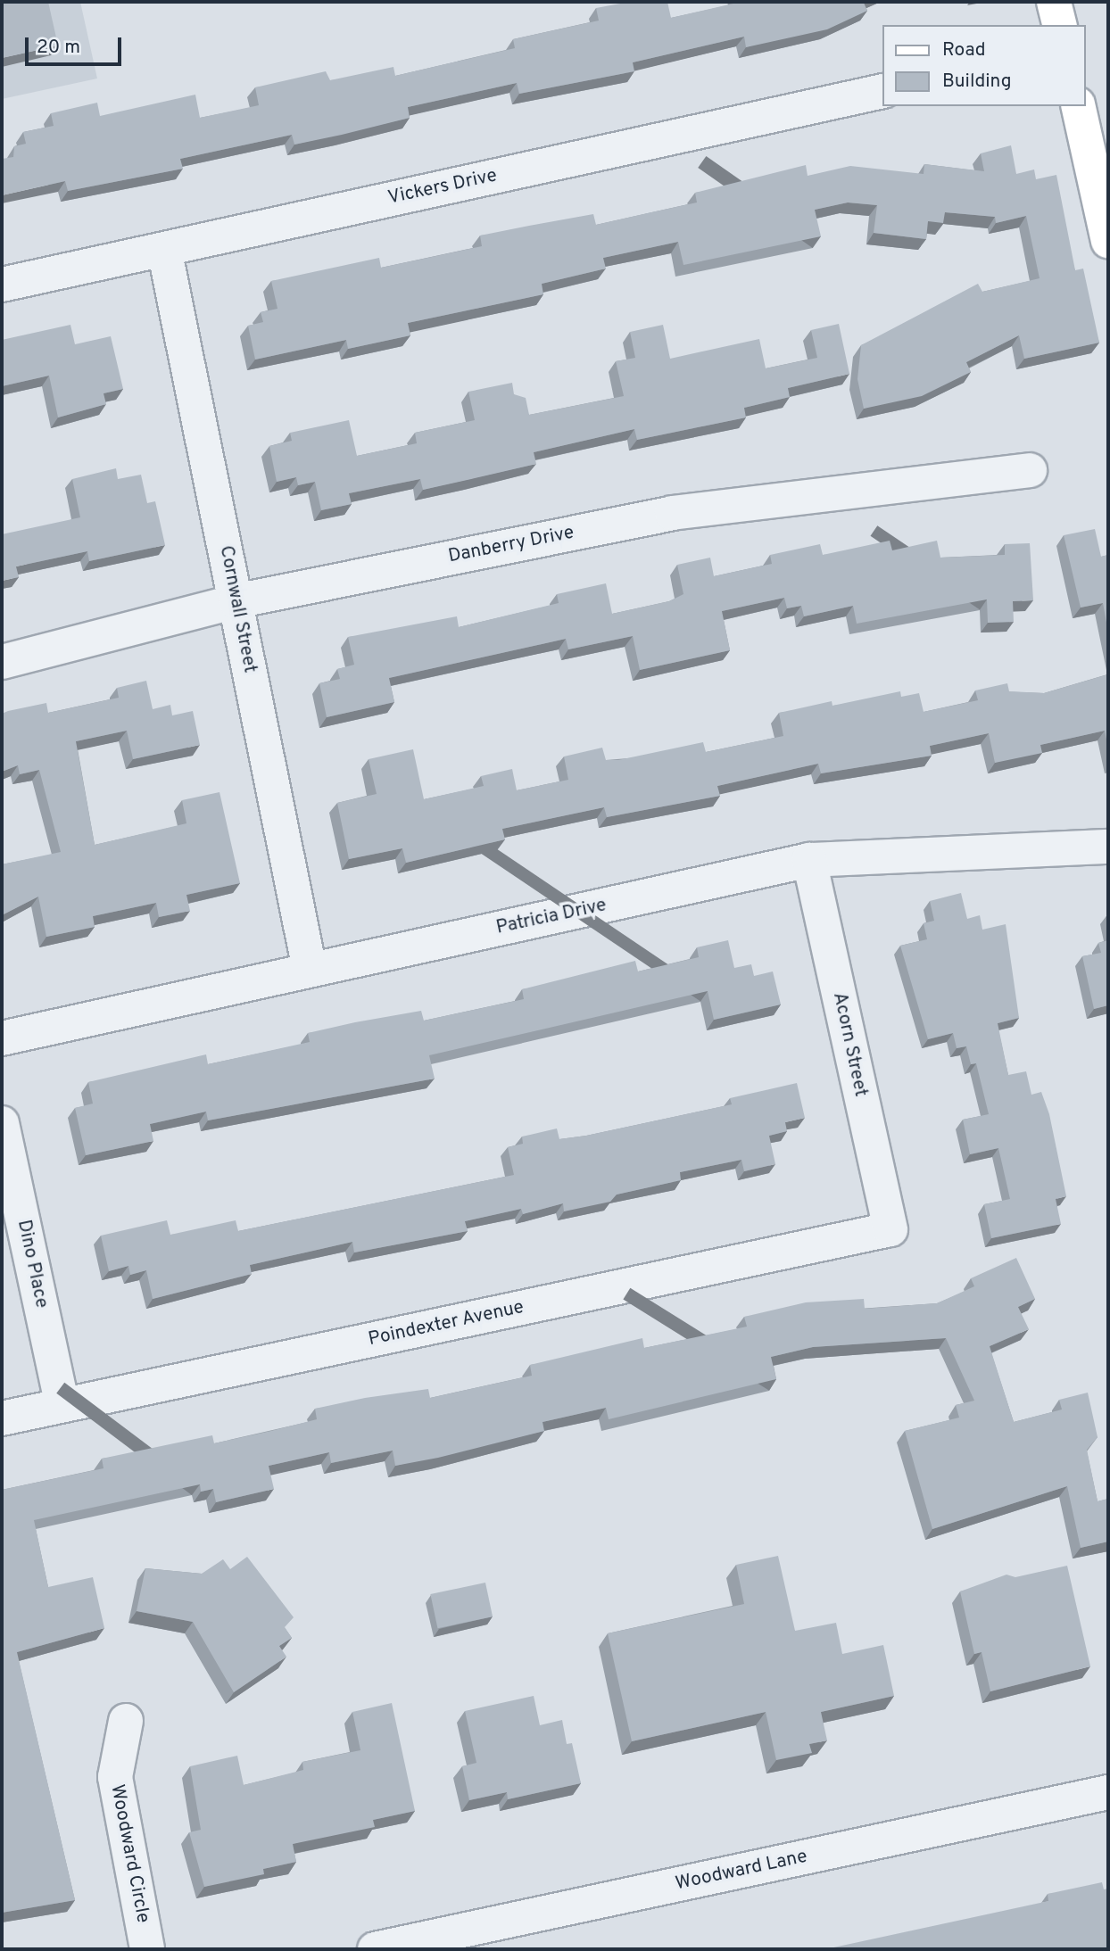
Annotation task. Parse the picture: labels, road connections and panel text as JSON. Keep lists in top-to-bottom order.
{
  "streets": {
    "street": [
      "Vickers Drive",
      "Danberry Drive",
      "Cornwall Street",
      "Patricia Drive",
      "Acorn Street",
      "Dino Place",
      "Poindexter Avenue",
      "Woodward Circle",
      "Woodward Lane"
    ]
  },
  "crossings": [
    ["Vickers Drive", "Cornwall Street"],
    ["Danberry Drive", "Cornwall Street"],
    ["Cornwall Street", "Patricia Drive"],
    ["Patricia Drive", "Acorn Street"],
    ["Acorn Street", "Poindexter Avenue"],
    ["Dino Place", "Poindexter Avenue"]
  ],
  "legend": ["Road", "Building"],
  "scale_bar": "20 m"
}
